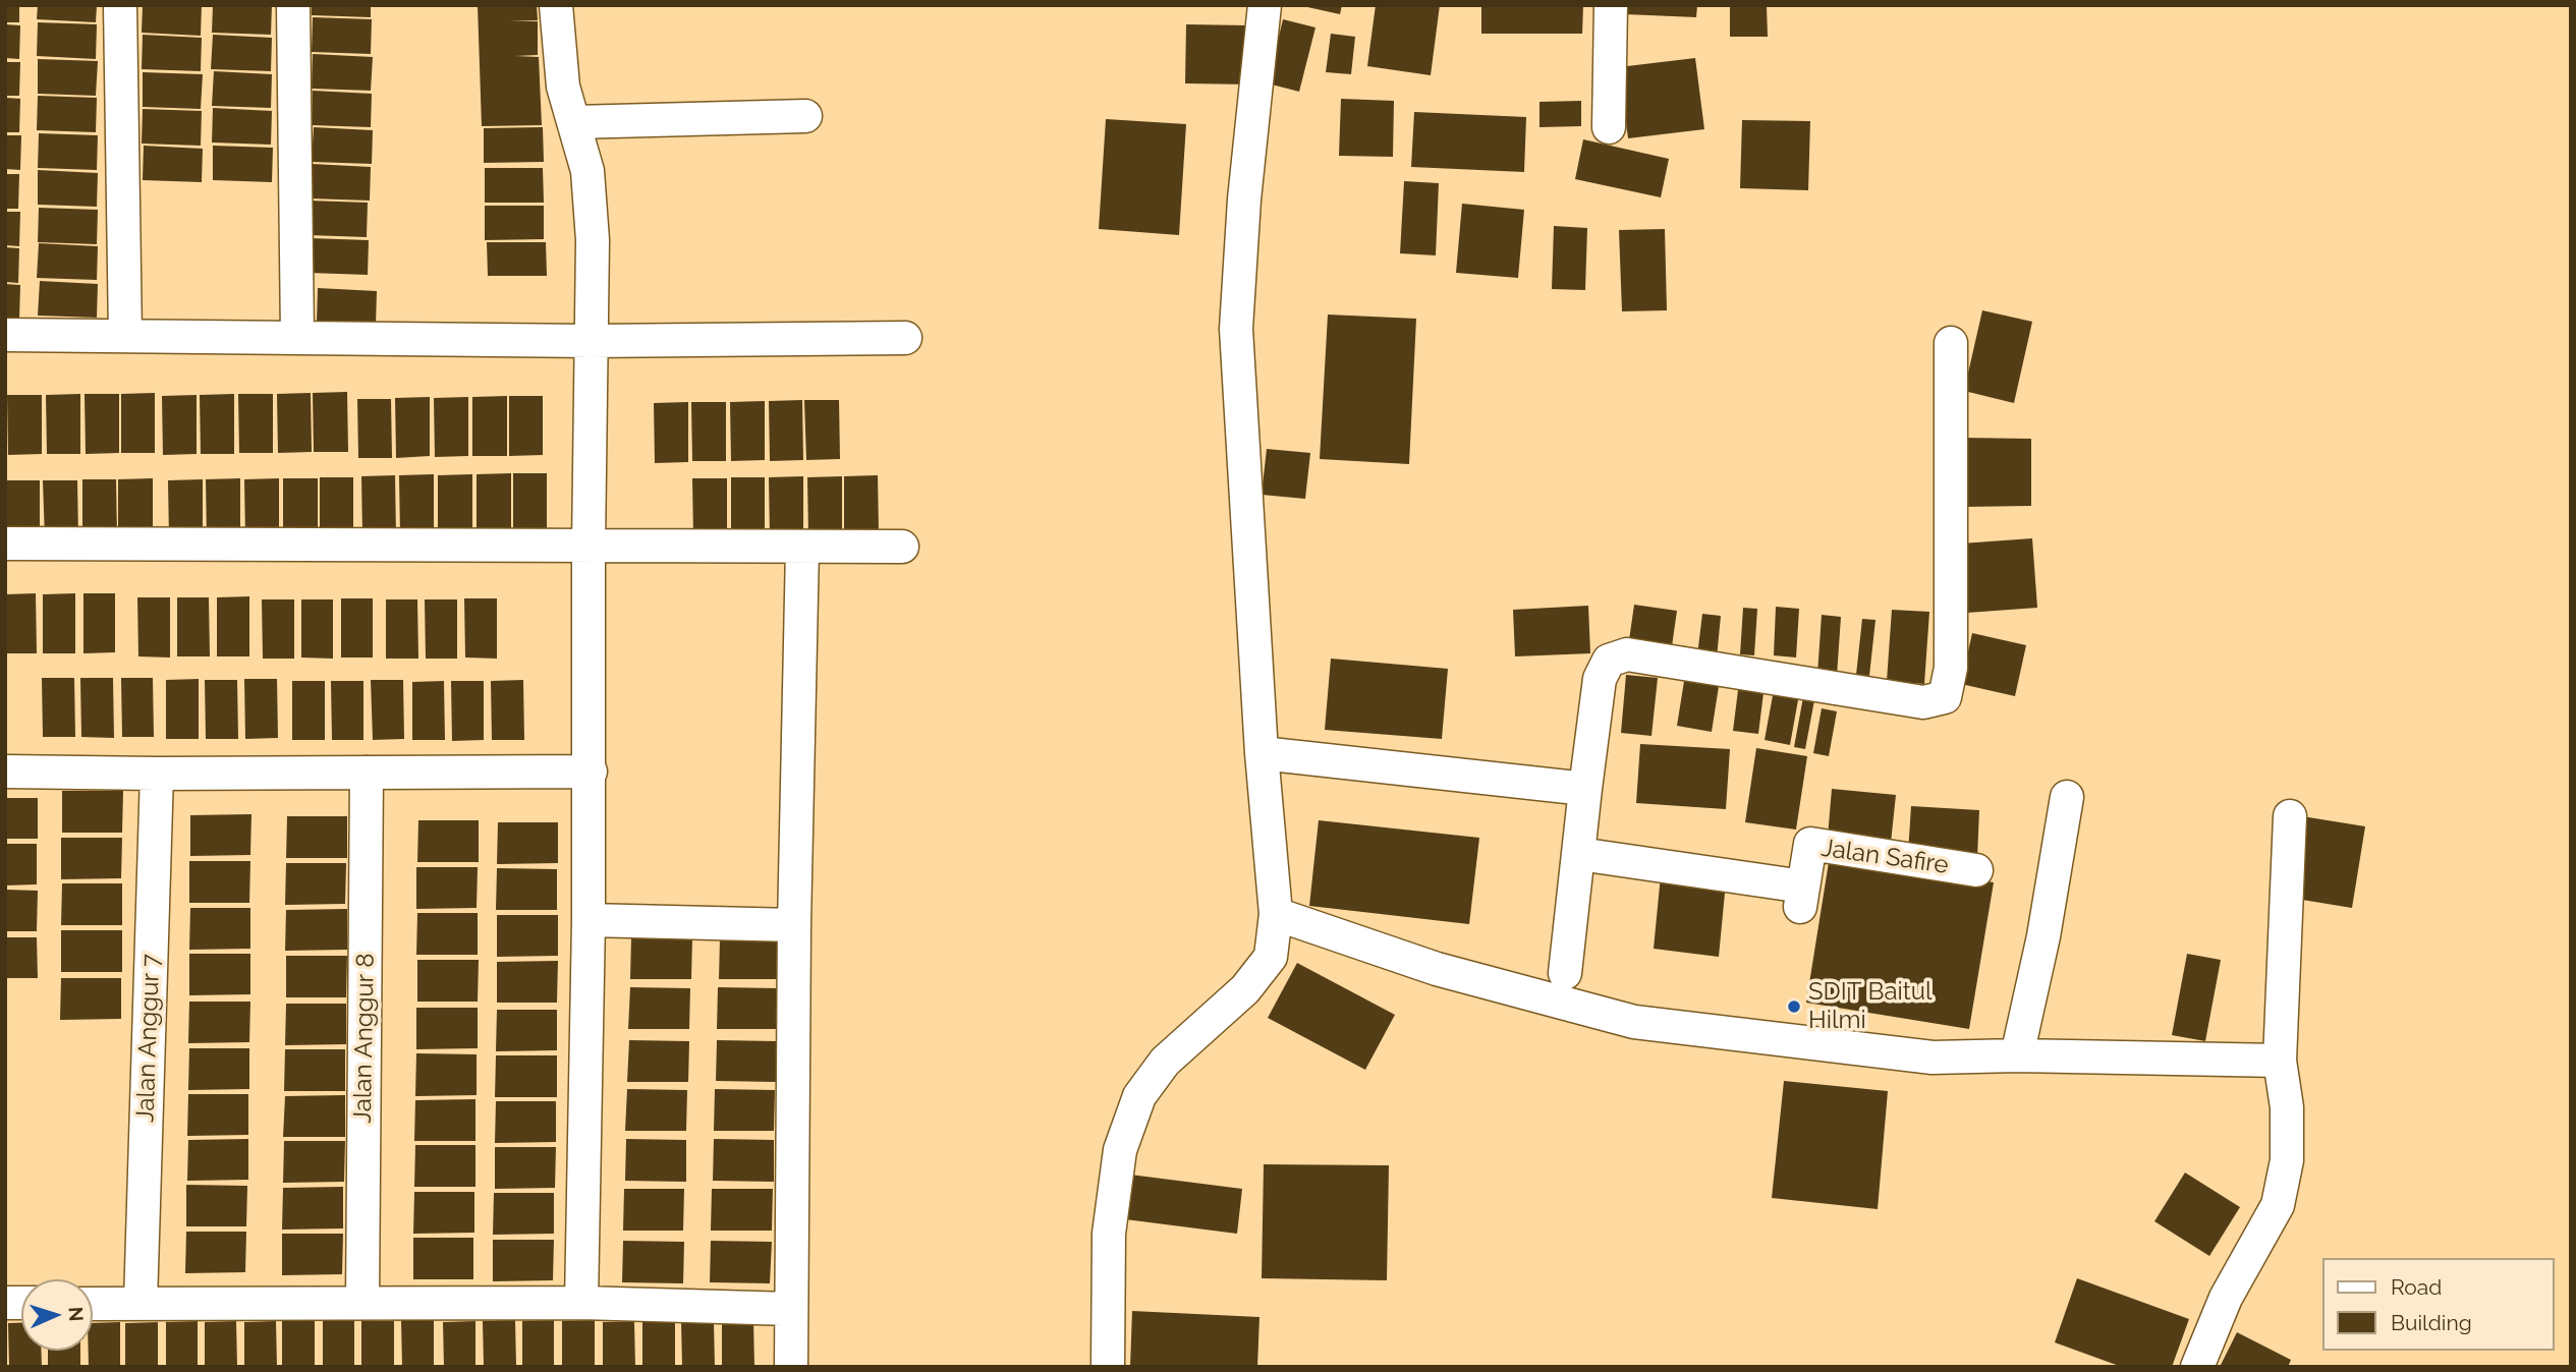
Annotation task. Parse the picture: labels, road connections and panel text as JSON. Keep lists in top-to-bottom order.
{
  "streets": {
    "street": ["Jalan Safire", "Jalan Anggur 7", "Jalan Anggur 8"]
  },
  "places": ["SDIT Baitul Hilmi"],
  "legend": ["Road", "Building"],
  "north": "right"
}
